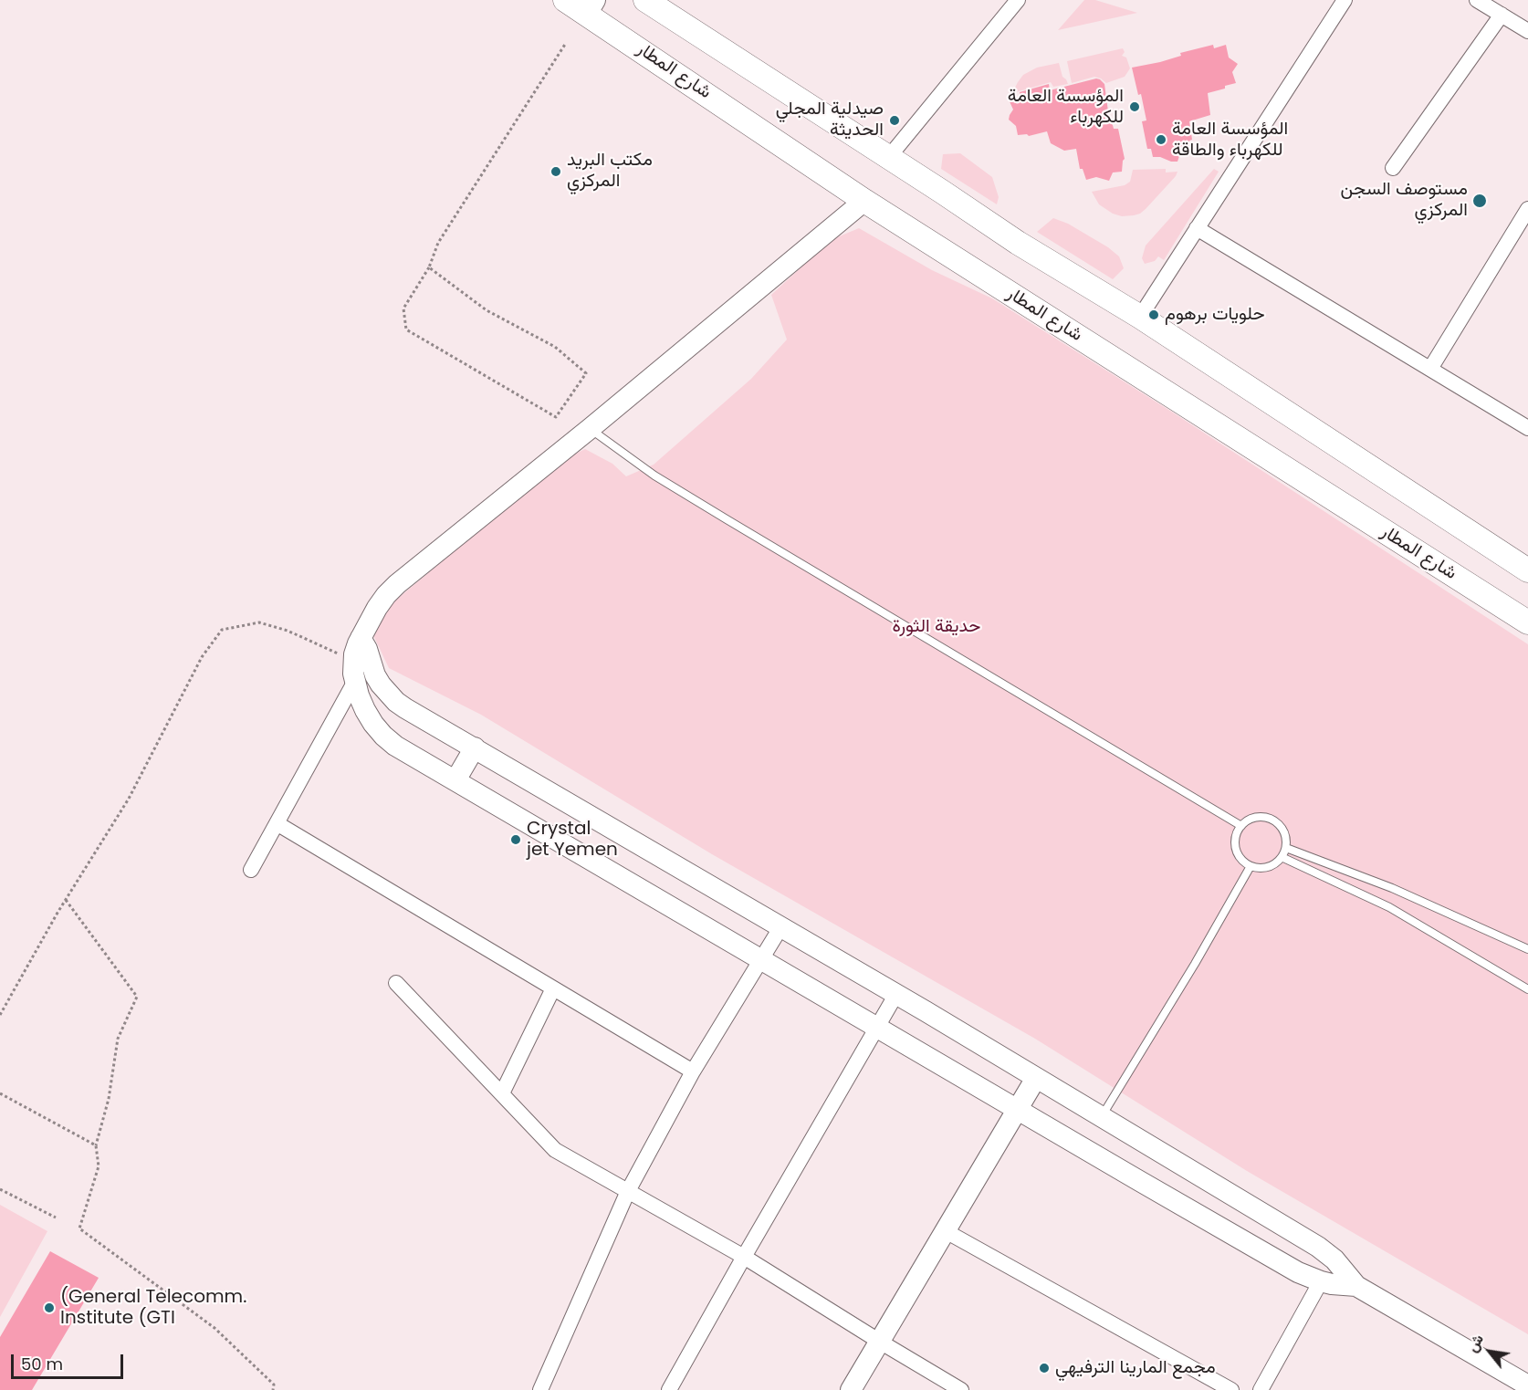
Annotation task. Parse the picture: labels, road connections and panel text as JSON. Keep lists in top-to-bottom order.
{
  "streets": {
    "main road": ["شارع المطار"]
  },
  "parks": ["حديقة الثورة"],
  "places": [
    "المؤسسة العامة للكهرباء",
    "صيدلية المجلي الحديثة",
    "المؤسسة العامة للكهرباء والطاقة",
    "مكتب البريد المركزي",
    "مستوصف السجن المركزي",
    "حلويات برهوم",
    "Crystal jet Yemen",
    "(General Telecomm. Institute (GTI",
    "مجمع المارينا الترفيهي"
  ],
  "scale_bar": "50 m",
  "north": "top left"
}
